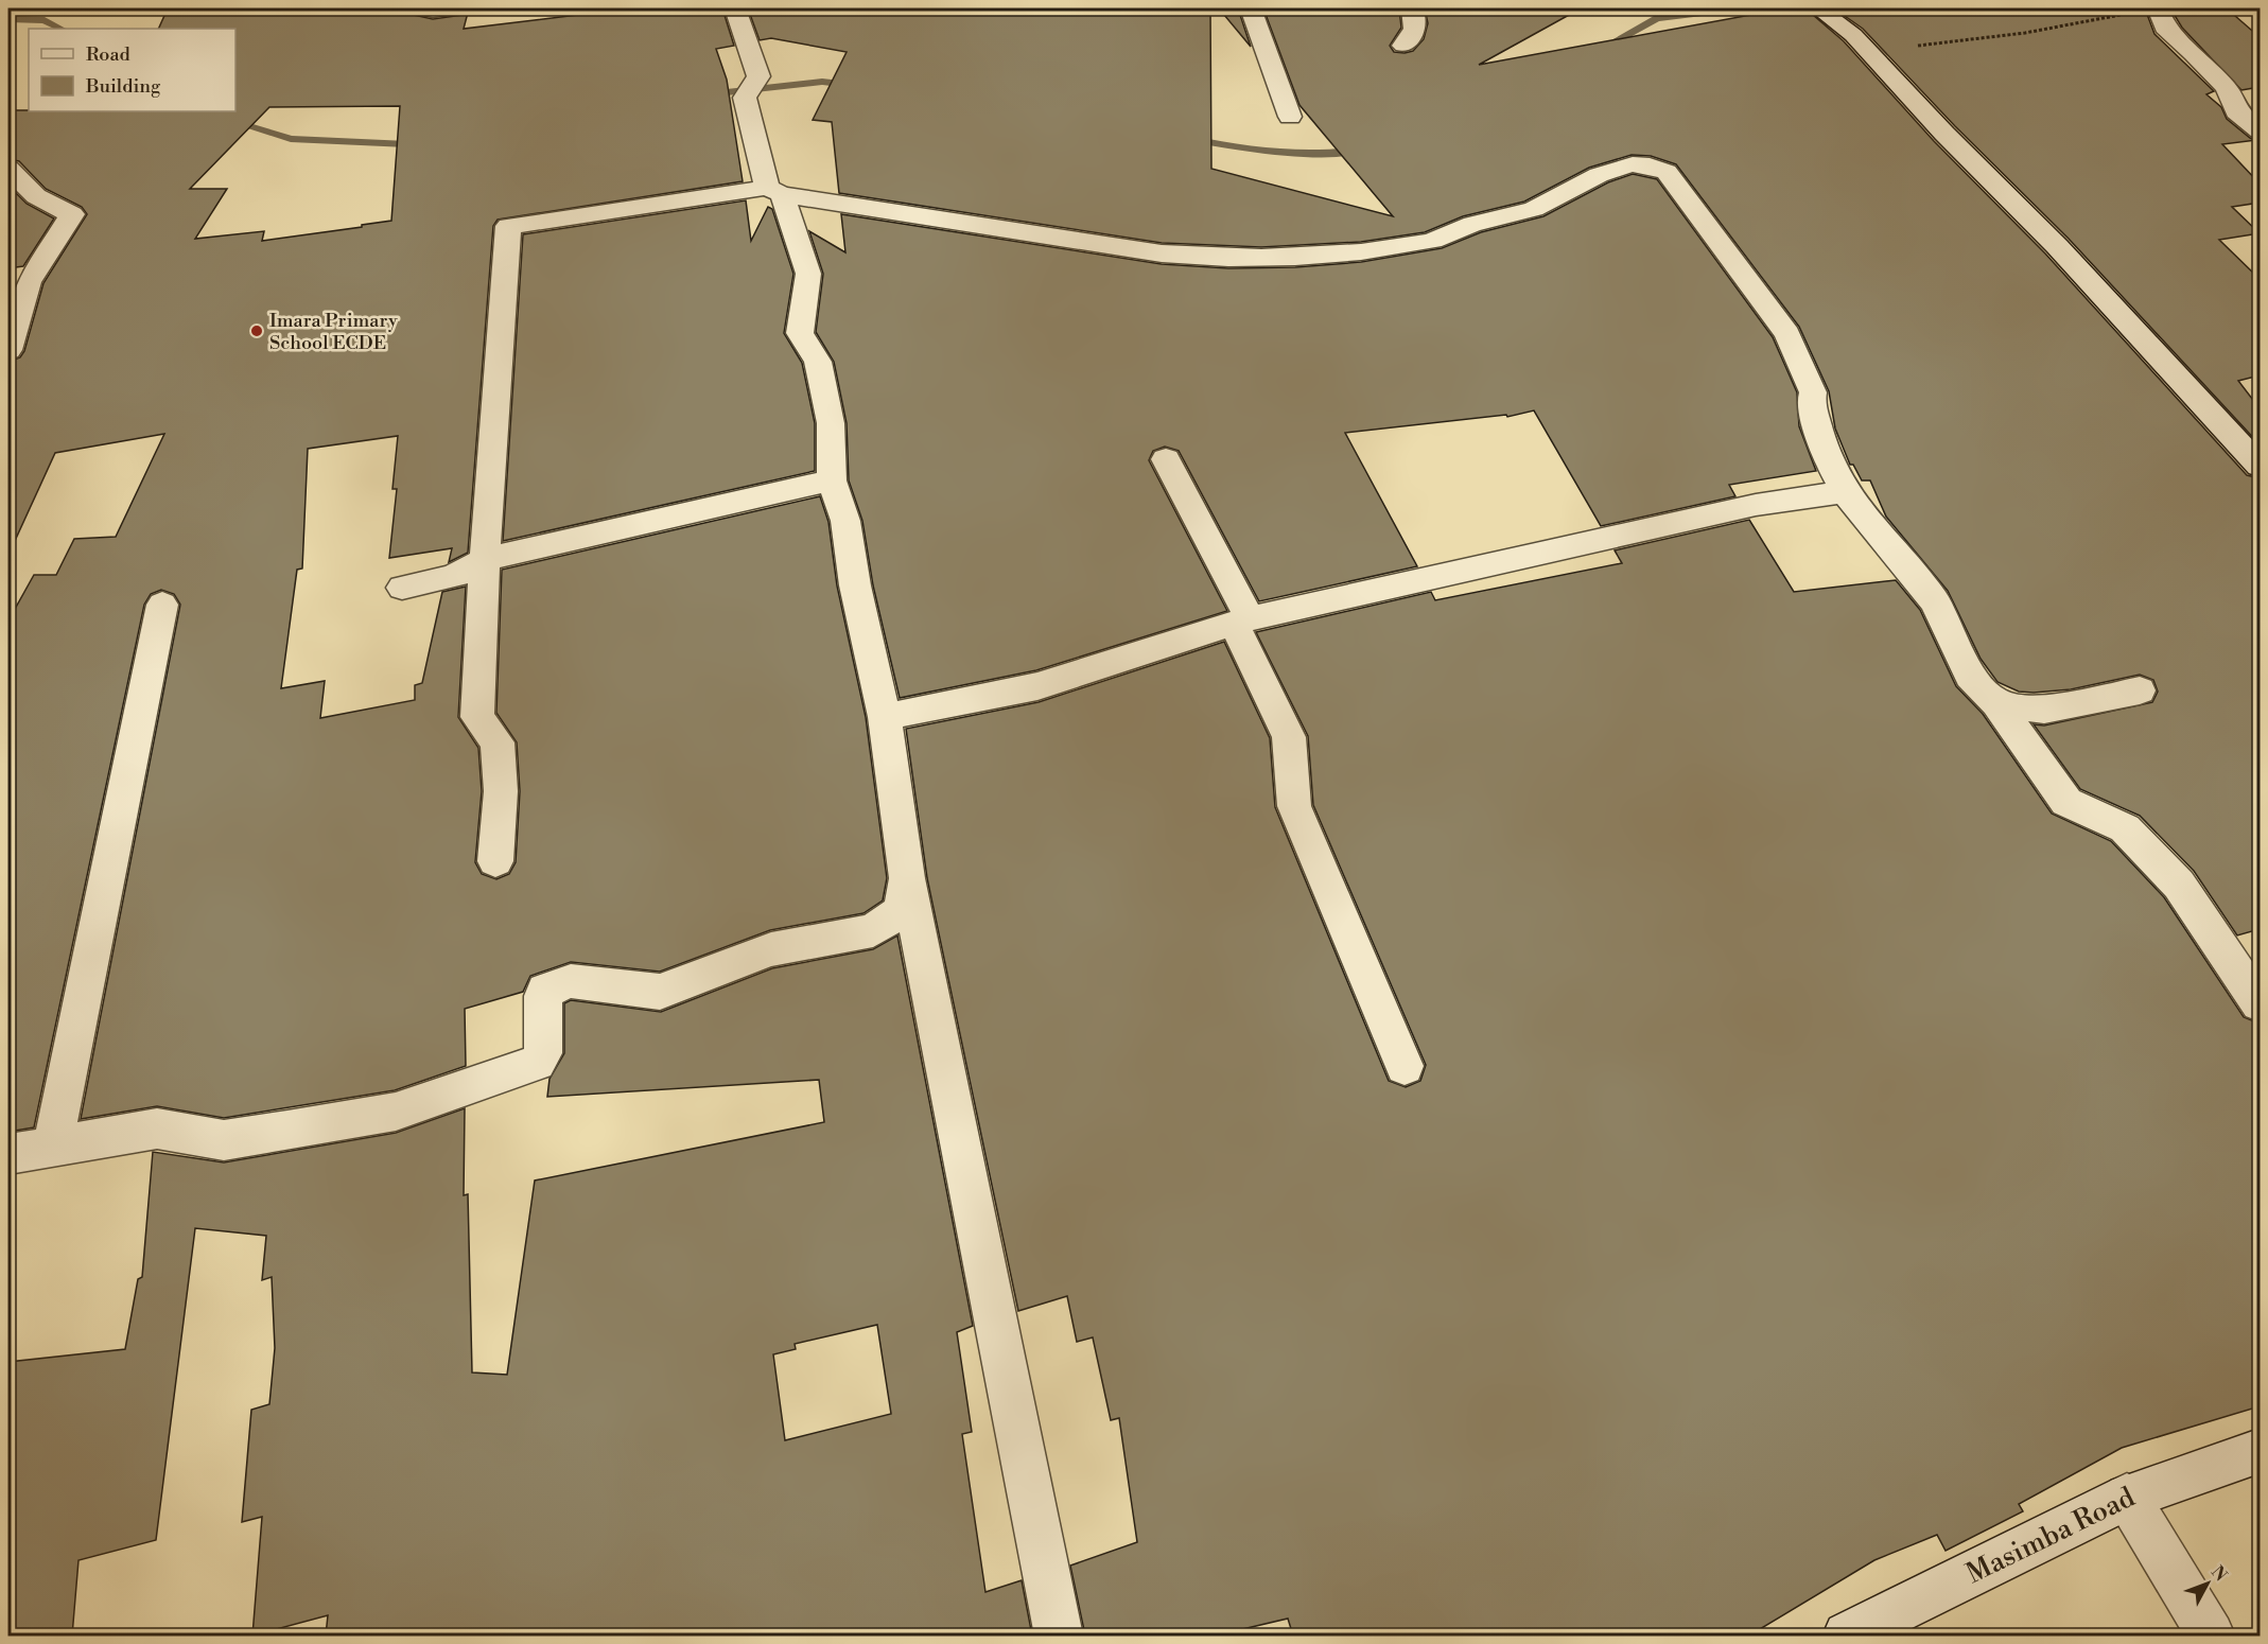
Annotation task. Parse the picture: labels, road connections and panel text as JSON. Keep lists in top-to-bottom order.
{
  "streets": {
    "street": ["Masimba Road"]
  },
  "places": ["Imara Primary School ECDE"],
  "legend": ["Road", "Building"],
  "north": "top right"
}
